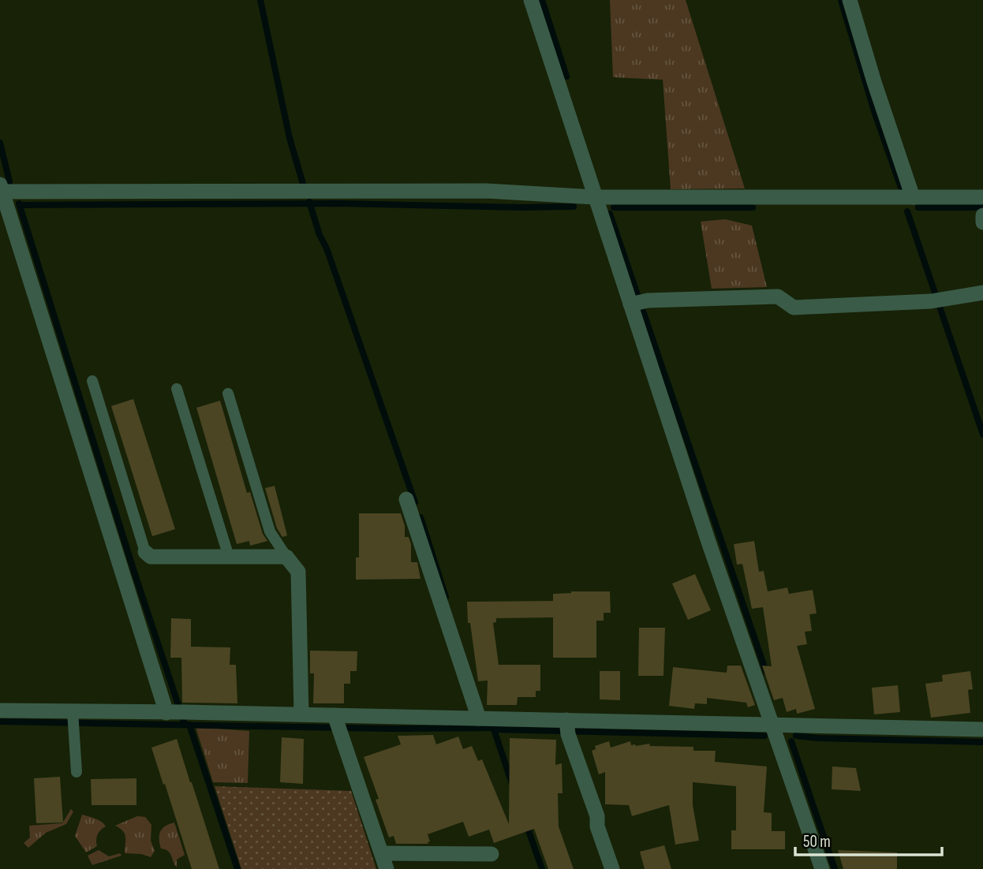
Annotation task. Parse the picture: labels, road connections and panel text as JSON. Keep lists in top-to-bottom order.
{
  "scale_bar": "50 m"
}
